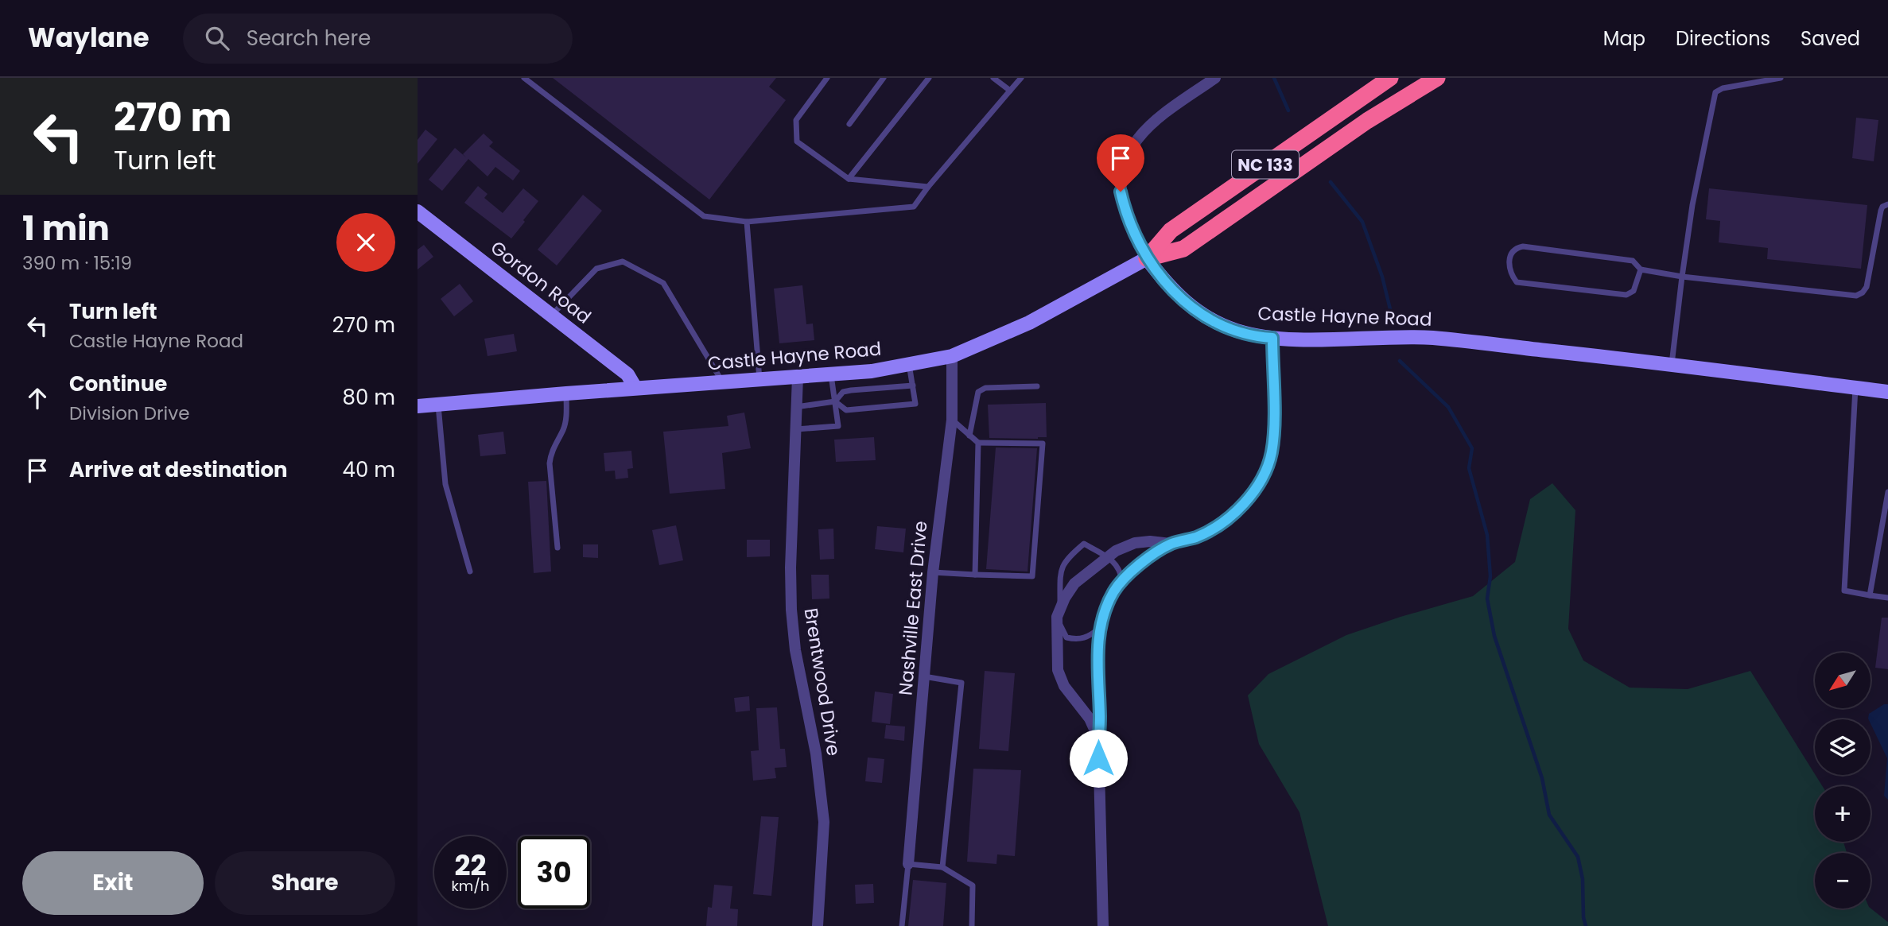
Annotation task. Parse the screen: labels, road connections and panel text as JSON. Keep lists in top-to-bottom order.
{
  "streets": {
    "highway": ["NC 133"],
    "main road": ["Gordon Road", "Castle Hayne Road"],
    "street": ["Nashville East Drive", "Brentwood Drive"]
  },
  "crossings": [
    ["NC 133", "Castle Hayne Road"],
    ["Gordon Road", "Castle Hayne Road"],
    ["Castle Hayne Road", "Nashville East Drive"],
    ["Castle Hayne Road", "Brentwood Drive"]
  ],
  "north": "bottom left",
  "page": {
    "header": "Waylane",
    "search": "Search here",
    "nav": ["Map", "Directions", "Saved"],
    "turn": ["270 m", "Turn left"],
    "heading": ["1 min", "390 m · 15:19"],
    "list": [
      {
        "name": "Turn left",
        "note": "Castle Hayne Road",
        "value": "270 m"
      },
      {
        "name": "Continue",
        "note": "Division Drive",
        "value": "80 m"
      },
      {
        "name": "Arrive at destination",
        "value": "40 m"
      }
    ],
    "map_buttons": ["+", "−"],
    "speed": "22 km/h",
    "limit": "30",
    "buttons": ["Exit", "Share"]
  }
}
